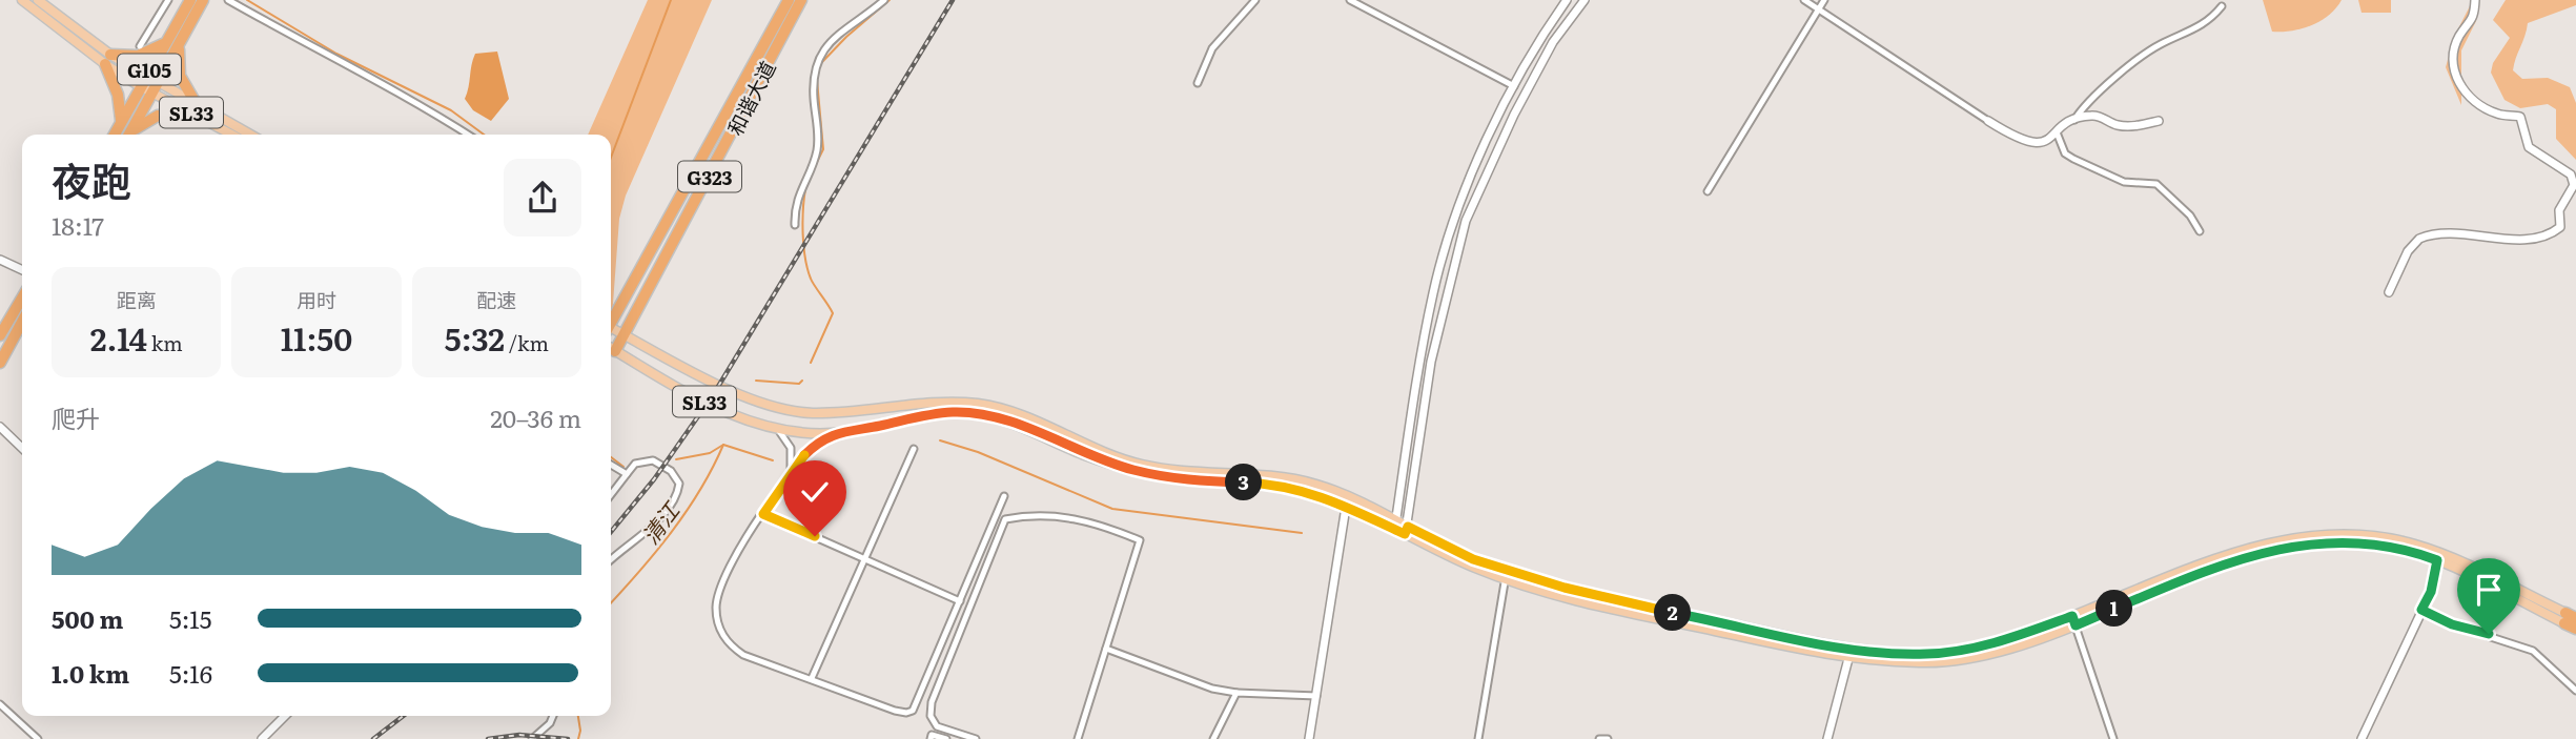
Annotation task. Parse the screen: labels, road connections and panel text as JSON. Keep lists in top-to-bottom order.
{
  "streets": {
    "highway": ["G105", "和谐大道", "G323"],
    "main road": ["SL33"]
  },
  "crossings": [
    ["G105", "SL33"],
    ["和谐大道", "SL33"]
  ],
  "water": ["清江"],
  "page": {
    "heading": ["夜跑", "18:17"],
    "stats": [
      ["距离", "2.14 km"],
      ["用时", "11:50"],
      ["配速", "5:32 /km"]
    ],
    "chart": ["爬升", "20–36 m"],
    "pins": ["3", "1", "2"],
    "list": [
      {
        "name": "500 m",
        "note": "5:15"
      },
      {
        "name": "1.0 km",
        "note": "5:16"
      }
    ]
  }
}
